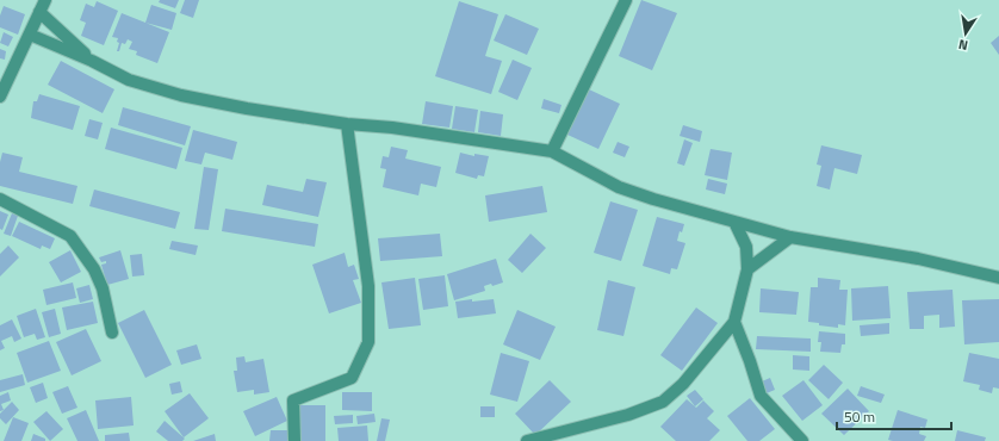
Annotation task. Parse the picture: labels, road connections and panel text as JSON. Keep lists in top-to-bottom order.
{
  "scale_bar": "50 m",
  "north": "bottom"
}
